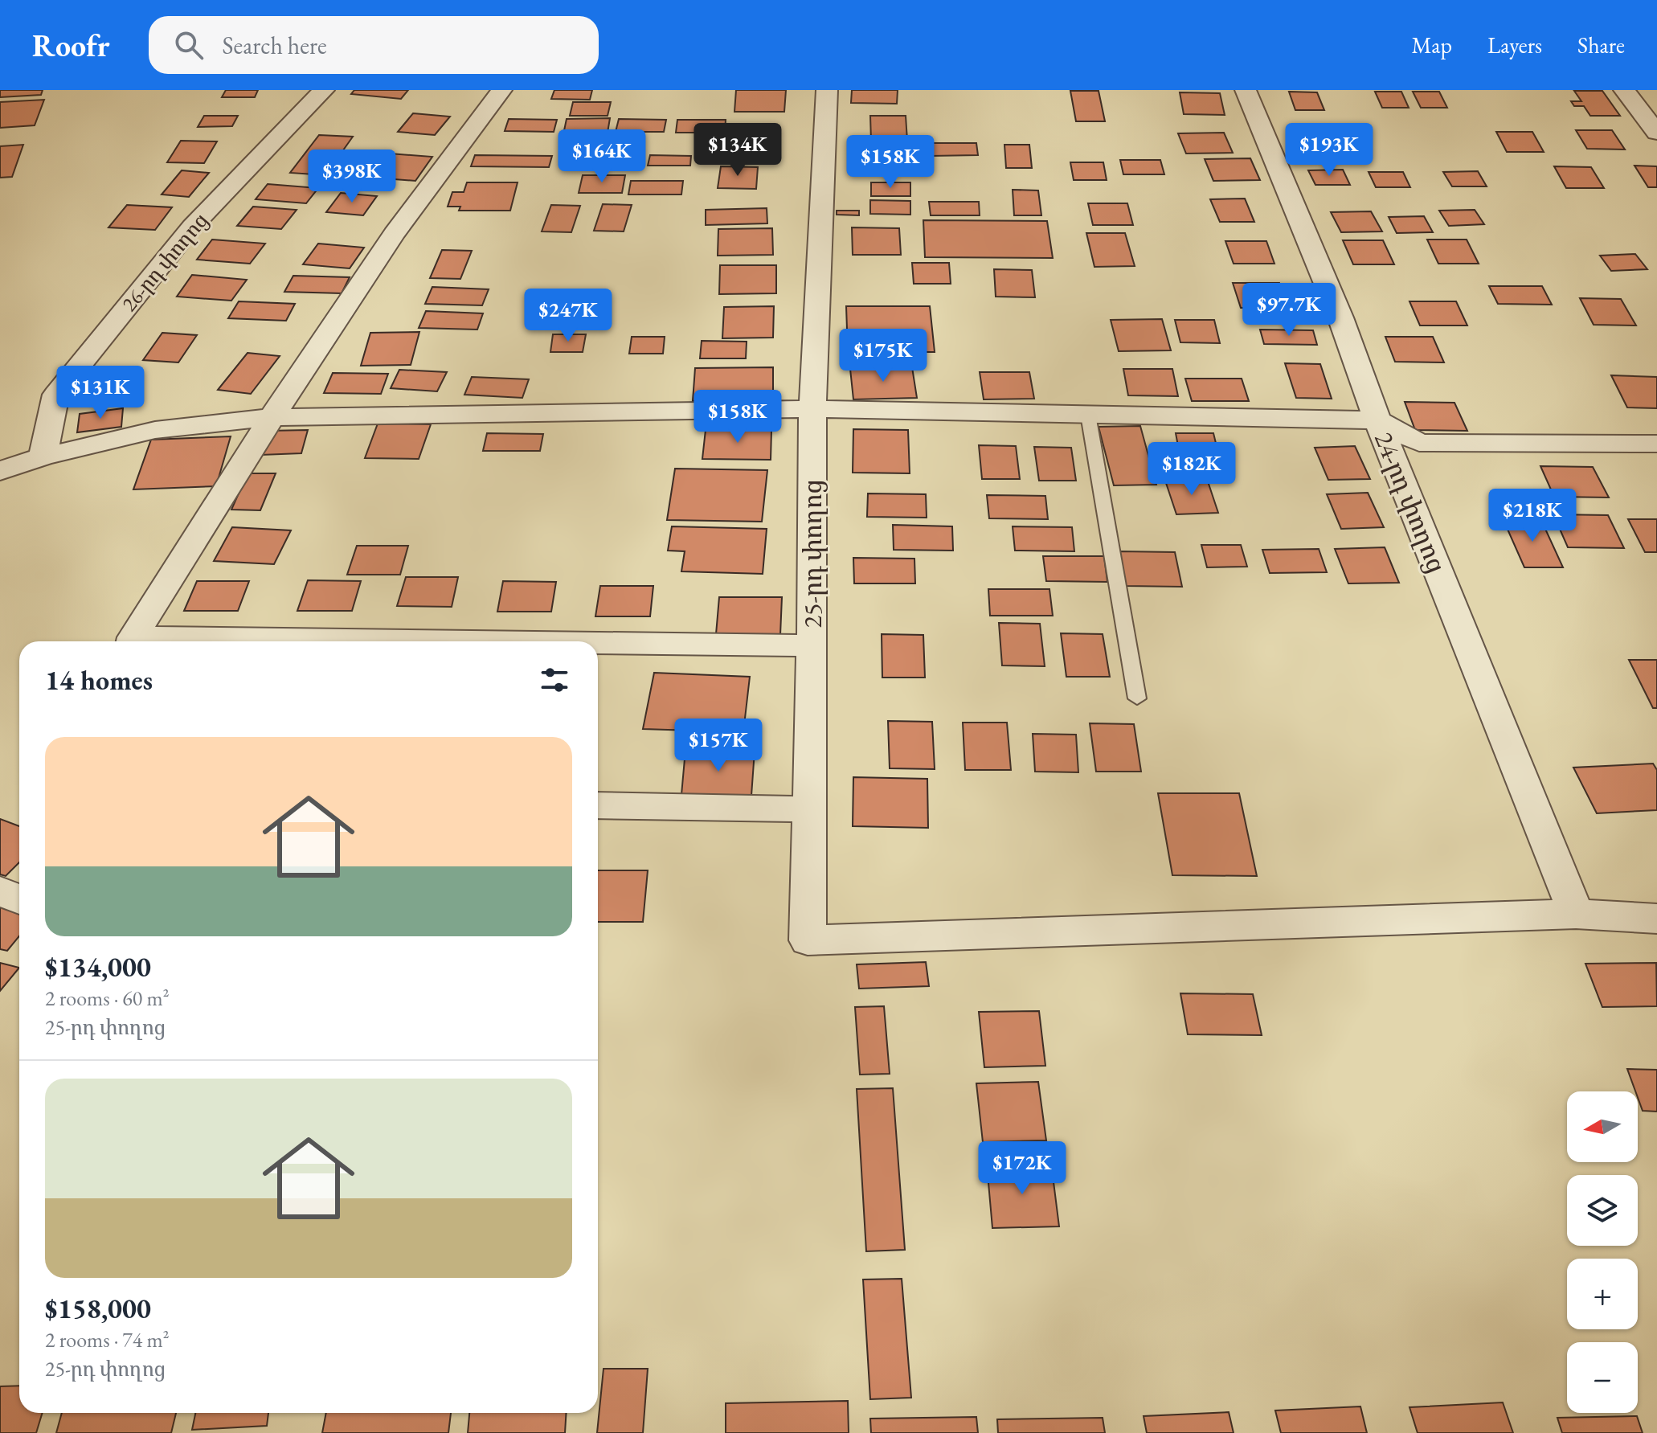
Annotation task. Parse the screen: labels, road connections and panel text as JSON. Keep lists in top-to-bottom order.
{
  "streets": {
    "street": ["26-րդ փողոց", "24-րդ փողոց", "25-րդ փողոց"]
  },
  "crossings": [
    ["24-րդ փողոց", "25-րդ փողոց"]
  ],
  "north": "left",
  "page": {
    "header": "Roofr",
    "search": "Search here",
    "nav": ["Map", "Layers", "Share"],
    "price": [
      "$134K",
      "$193K",
      "$164K",
      "$158K",
      "$398K",
      "$97.7K",
      "$247K",
      "$175K",
      "$131K",
      "$158K",
      "$182K",
      "$218K",
      "$157K",
      "$172K"
    ],
    "heading": "14 homes",
    "list": [
      {
        "name": "$134,000",
        "note": "2 rooms · 60 m² · 25-րդ փողոց"
      },
      {
        "name": "$158,000",
        "note": "2 rooms · 74 m² · 25-րդ փողոց"
      }
    ],
    "map_buttons": ["+", "−"]
  }
}
